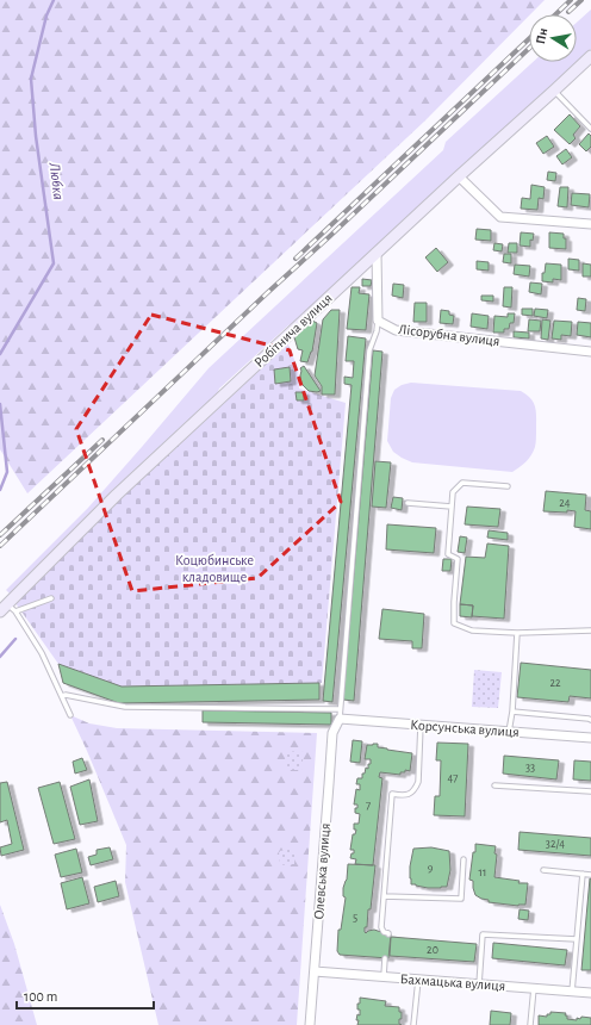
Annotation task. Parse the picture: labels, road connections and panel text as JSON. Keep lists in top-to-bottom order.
{
  "streets": {
    "street": [
      "Робітнича вулиця",
      "Лісорубна вулиця",
      "Корсунська вулиця",
      "Олевська вулиця",
      "Бахмацька вулиця"
    ]
  },
  "crossings": [
    ["Корсунська вулиця", "Олевська вулиця"],
    ["Олевська вулиця", "Бахмацька вулиця"]
  ],
  "water": ["Любка"],
  "parks": ["Коцюбинське кладовище"],
  "house_numbers": [
    "24",
    "22",
    "33",
    "47",
    "7",
    "32/4",
    "9",
    "11",
    "5",
    "20"
  ],
  "scale_bar": "100 m",
  "north": "left"
}
